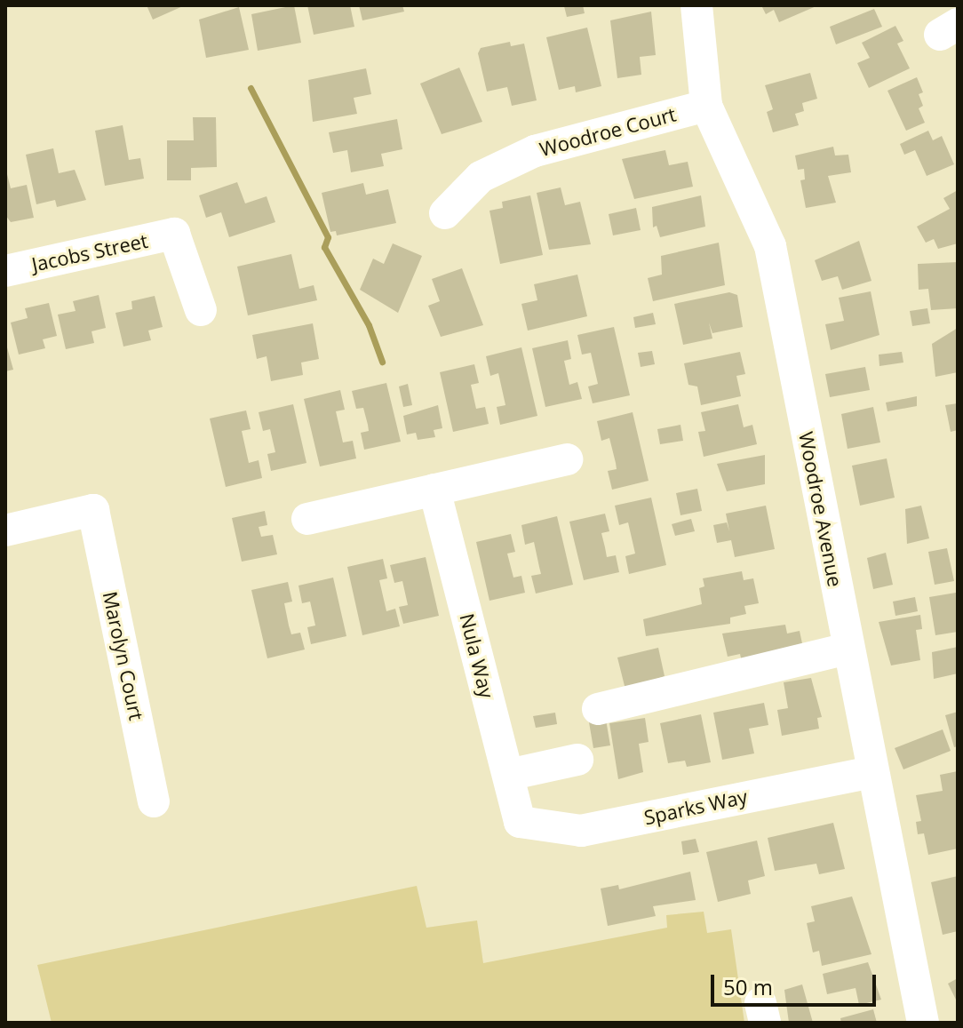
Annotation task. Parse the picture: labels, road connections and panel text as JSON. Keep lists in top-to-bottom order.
{
  "streets": {
    "street": [
      "Woodroe Court",
      "Jacobs Street",
      "Woodroe Avenue",
      "Marolyn Court",
      "Nula Way",
      "Sparks Way"
    ]
  },
  "crossings": [
    ["Woodroe Court", "Woodroe Avenue"],
    ["Woodroe Avenue", "Sparks Way"],
    ["Nula Way", "Sparks Way"]
  ],
  "scale_bar": "50 m"
}
